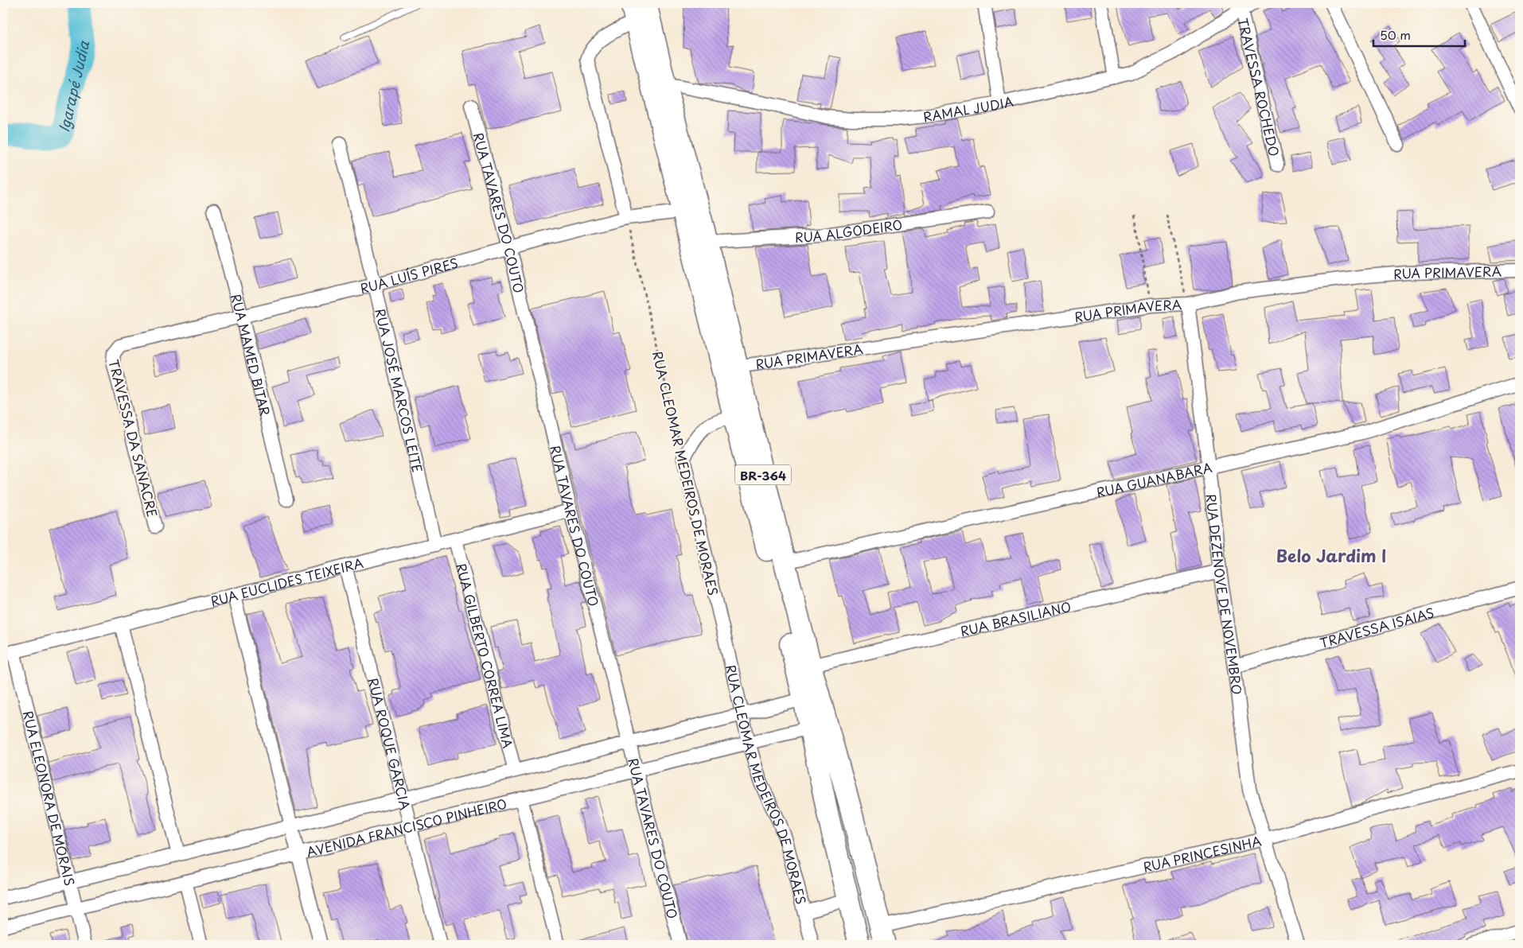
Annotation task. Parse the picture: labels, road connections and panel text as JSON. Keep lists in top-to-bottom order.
{
  "streets": {
    "highway": ["BR-364"],
    "street": [
      "TRAVESSA ROCHEDO",
      "RAMAL JUDIA",
      "RUA TAVARES DO COUTO",
      "RUA ALGODEIRO",
      "RUA PRIMAVERA",
      "RUA LUÍS PIRES",
      "RUA MAMED BITAR",
      "RUA JOSÉ MARCOS LEITE",
      "TRAVESSA DA SANACRE",
      "RUA CLEOMAR MEDEIROS DE MORAES",
      "RUA GUANABARA",
      "RUA EUCLIDES TEIXEIRA",
      "RUA DEZENOVE DE NOVEMBRO",
      "RUA BRASILIANO",
      "TRAVESSA ISAIAS",
      "RUA GILBERTO CORREA LIMA",
      "RUA ROQUE GARCIA",
      "RUA ELEONORA DE MORAIS",
      "AVENIDA FRANCISCO PINHEIRO",
      "RUA PRINCESINHA"
    ]
  },
  "crossings": [
    ["TRAVESSA ROCHEDO", "RAMAL JUDIA"],
    ["RAMAL JUDIA", "BR-364"],
    ["RUA TAVARES DO COUTO", "RUA LUÍS PIRES"],
    ["RUA TAVARES DO COUTO", "RUA EUCLIDES TEIXEIRA"],
    ["RUA TAVARES DO COUTO", "AVENIDA FRANCISCO PINHEIRO"],
    ["RUA ALGODEIRO", "BR-364"],
    ["RUA PRIMAVERA", "BR-364"],
    ["RUA PRIMAVERA", "RUA DEZENOVE DE NOVEMBRO"],
    ["RUA LUÍS PIRES", "RUA MAMED BITAR"],
    ["RUA LUÍS PIRES", "RUA JOSÉ MARCOS LEITE"],
    ["RUA LUÍS PIRES", "TRAVESSA DA SANACRE"],
    ["RUA LUÍS PIRES", "RUA CLEOMAR MEDEIROS DE MORAES"],
    ["RUA LUÍS PIRES", "BR-364"],
    ["RUA JOSÉ MARCOS LEITE", "RUA EUCLIDES TEIXEIRA"],
    ["RUA CLEOMAR MEDEIROS DE MORAES", "AVENIDA FRANCISCO PINHEIRO"],
    ["BR-364", "RUA GUANABARA"],
    ["BR-364", "RUA BRASILIANO"],
    ["BR-364", "AVENIDA FRANCISCO PINHEIRO"],
    ["BR-364", "RUA PRINCESINHA"],
    ["RUA GUANABARA", "RUA DEZENOVE DE NOVEMBRO"],
    ["RUA EUCLIDES TEIXEIRA", "RUA GILBERTO CORREA LIMA"],
    ["RUA EUCLIDES TEIXEIRA", "RUA ROQUE GARCIA"],
    ["RUA EUCLIDES TEIXEIRA", "RUA ELEONORA DE MORAIS"],
    ["RUA DEZENOVE DE NOVEMBRO", "RUA BRASILIANO"],
    ["RUA DEZENOVE DE NOVEMBRO", "TRAVESSA ISAIAS"],
    ["RUA DEZENOVE DE NOVEMBRO", "RUA PRINCESINHA"],
    ["RUA ROQUE GARCIA", "AVENIDA FRANCISCO PINHEIRO"],
    ["RUA ELEONORA DE MORAIS", "AVENIDA FRANCISCO PINHEIRO"]
  ],
  "districts": ["Belo Jardim I"],
  "water": ["Igarapé Judia"],
  "scale_bar": "50 m"
}
